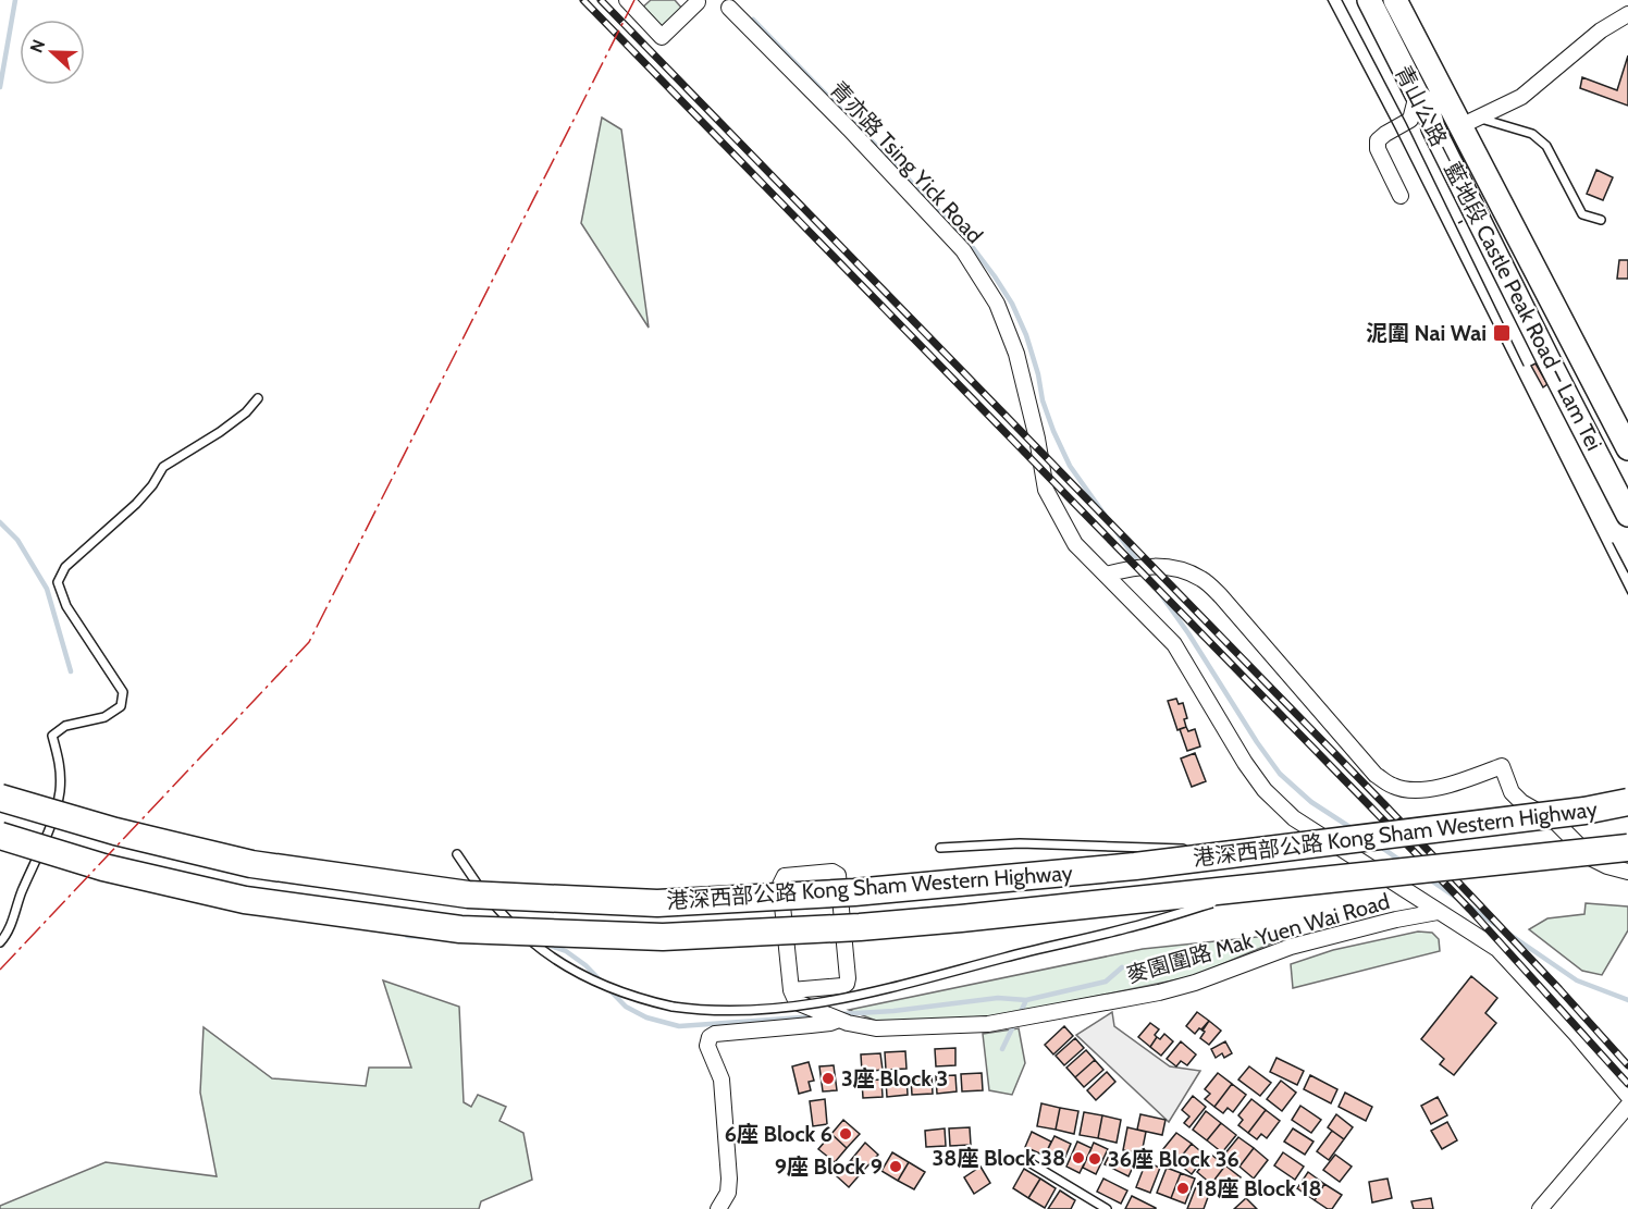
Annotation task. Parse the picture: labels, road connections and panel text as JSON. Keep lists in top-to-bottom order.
{
  "streets": {
    "highway": ["港深西部公路 Kong Sham Western Highway"],
    "main road": ["青山公路－藍地段 Castle Peak Road – Lam Tei"],
    "street": ["青亦路 Tsing Yick Road", "麥園圍路 Mak Yuen Wai Road"]
  },
  "crossings": [
    ["青亦路 Tsing Yick Road", "麥園圍路 Mak Yuen Wai Road"]
  ],
  "places": {
    "transit": ["泥圍 Nai Wai"],
    "other": [
      "3座 Block 3",
      "6座 Block 6",
      "38座 Block 38",
      "36座 Block 36",
      "9座 Block 9",
      "18座 Block 18"
    ]
  },
  "north": "left"
}
